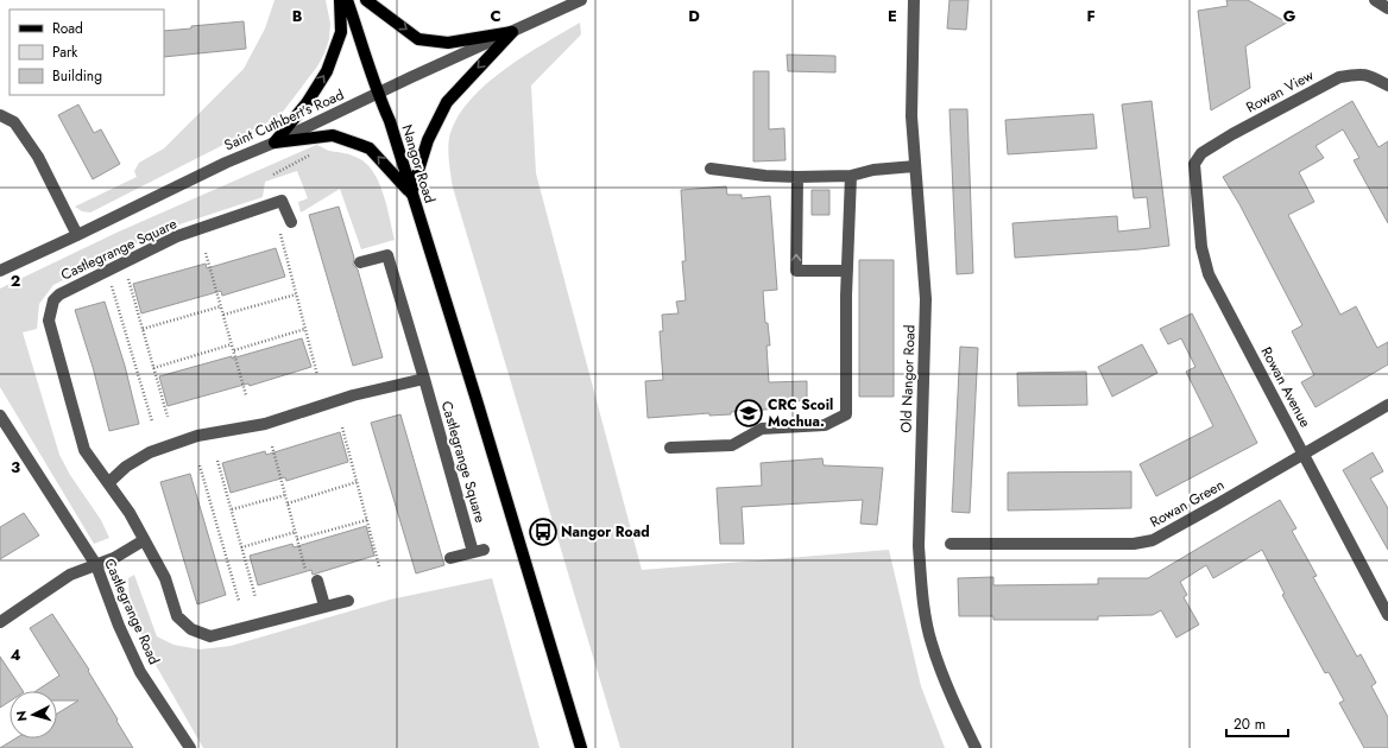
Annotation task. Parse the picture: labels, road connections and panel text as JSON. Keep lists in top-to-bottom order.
{
  "streets": {
    "main road": ["Nangor Road"],
    "street": [
      "Rowan View",
      "Saint Cuthbert’s Road",
      "Castlegrange Square",
      "Old Nangor Road",
      "Rowan Avenue",
      "Rowan Green",
      "Castlegrange Road"
    ]
  },
  "crossings": [
    ["Rowan View", "Rowan Avenue"],
    ["Saint Cuthbert’s Road", "Nangor Road"],
    ["Rowan Avenue", "Rowan Green"]
  ],
  "places": {
    "school or university": ["CRC Scoil Mochua."],
    "bus stop": ["Nangor Road"]
  },
  "legend": ["Road", "Park", "Building"],
  "scale_bar": "20 m",
  "north": "left",
  "grid": {
    "columns": [
      "B",
      "C",
      "D",
      "E",
      "F",
      "G"
    ],
    "rows": ["2", "3", "4"]
  }
}
